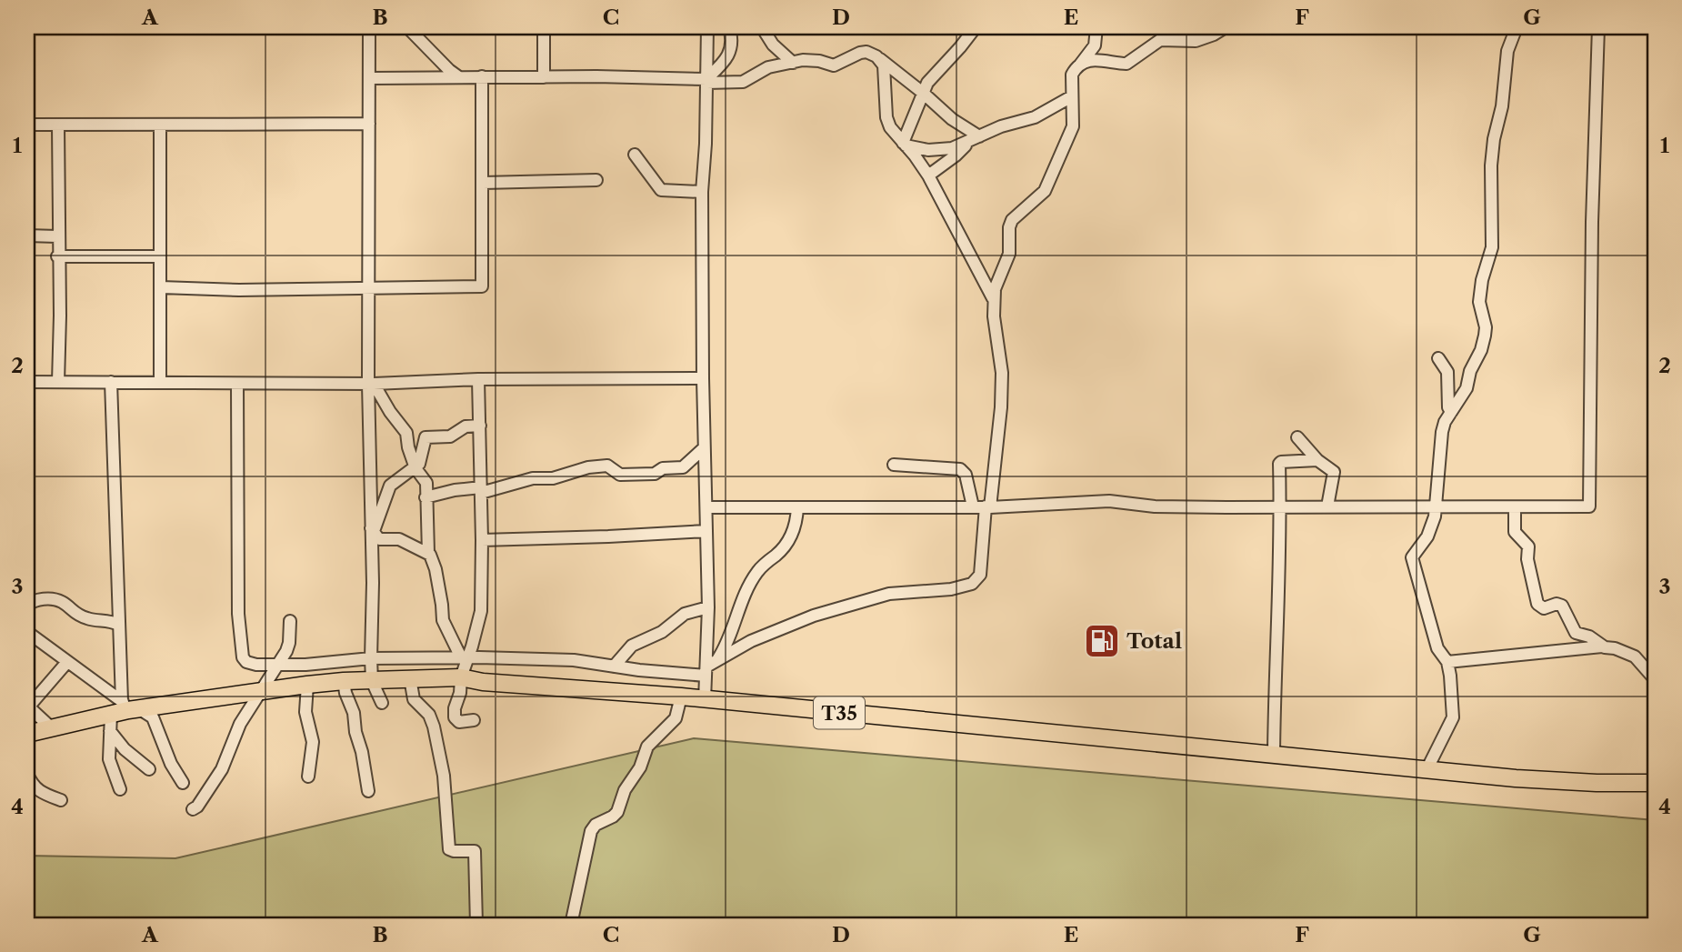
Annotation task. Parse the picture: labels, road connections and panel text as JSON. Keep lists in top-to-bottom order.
{
  "streets": {
    "highway": ["T35"]
  },
  "places": {
    "fuel station": ["Total"]
  },
  "grid": {
    "columns": [
      "A",
      "B",
      "C",
      "D",
      "E",
      "F",
      "G"
    ],
    "rows": [
      "1",
      "2",
      "3",
      "4"
    ]
  }
}
